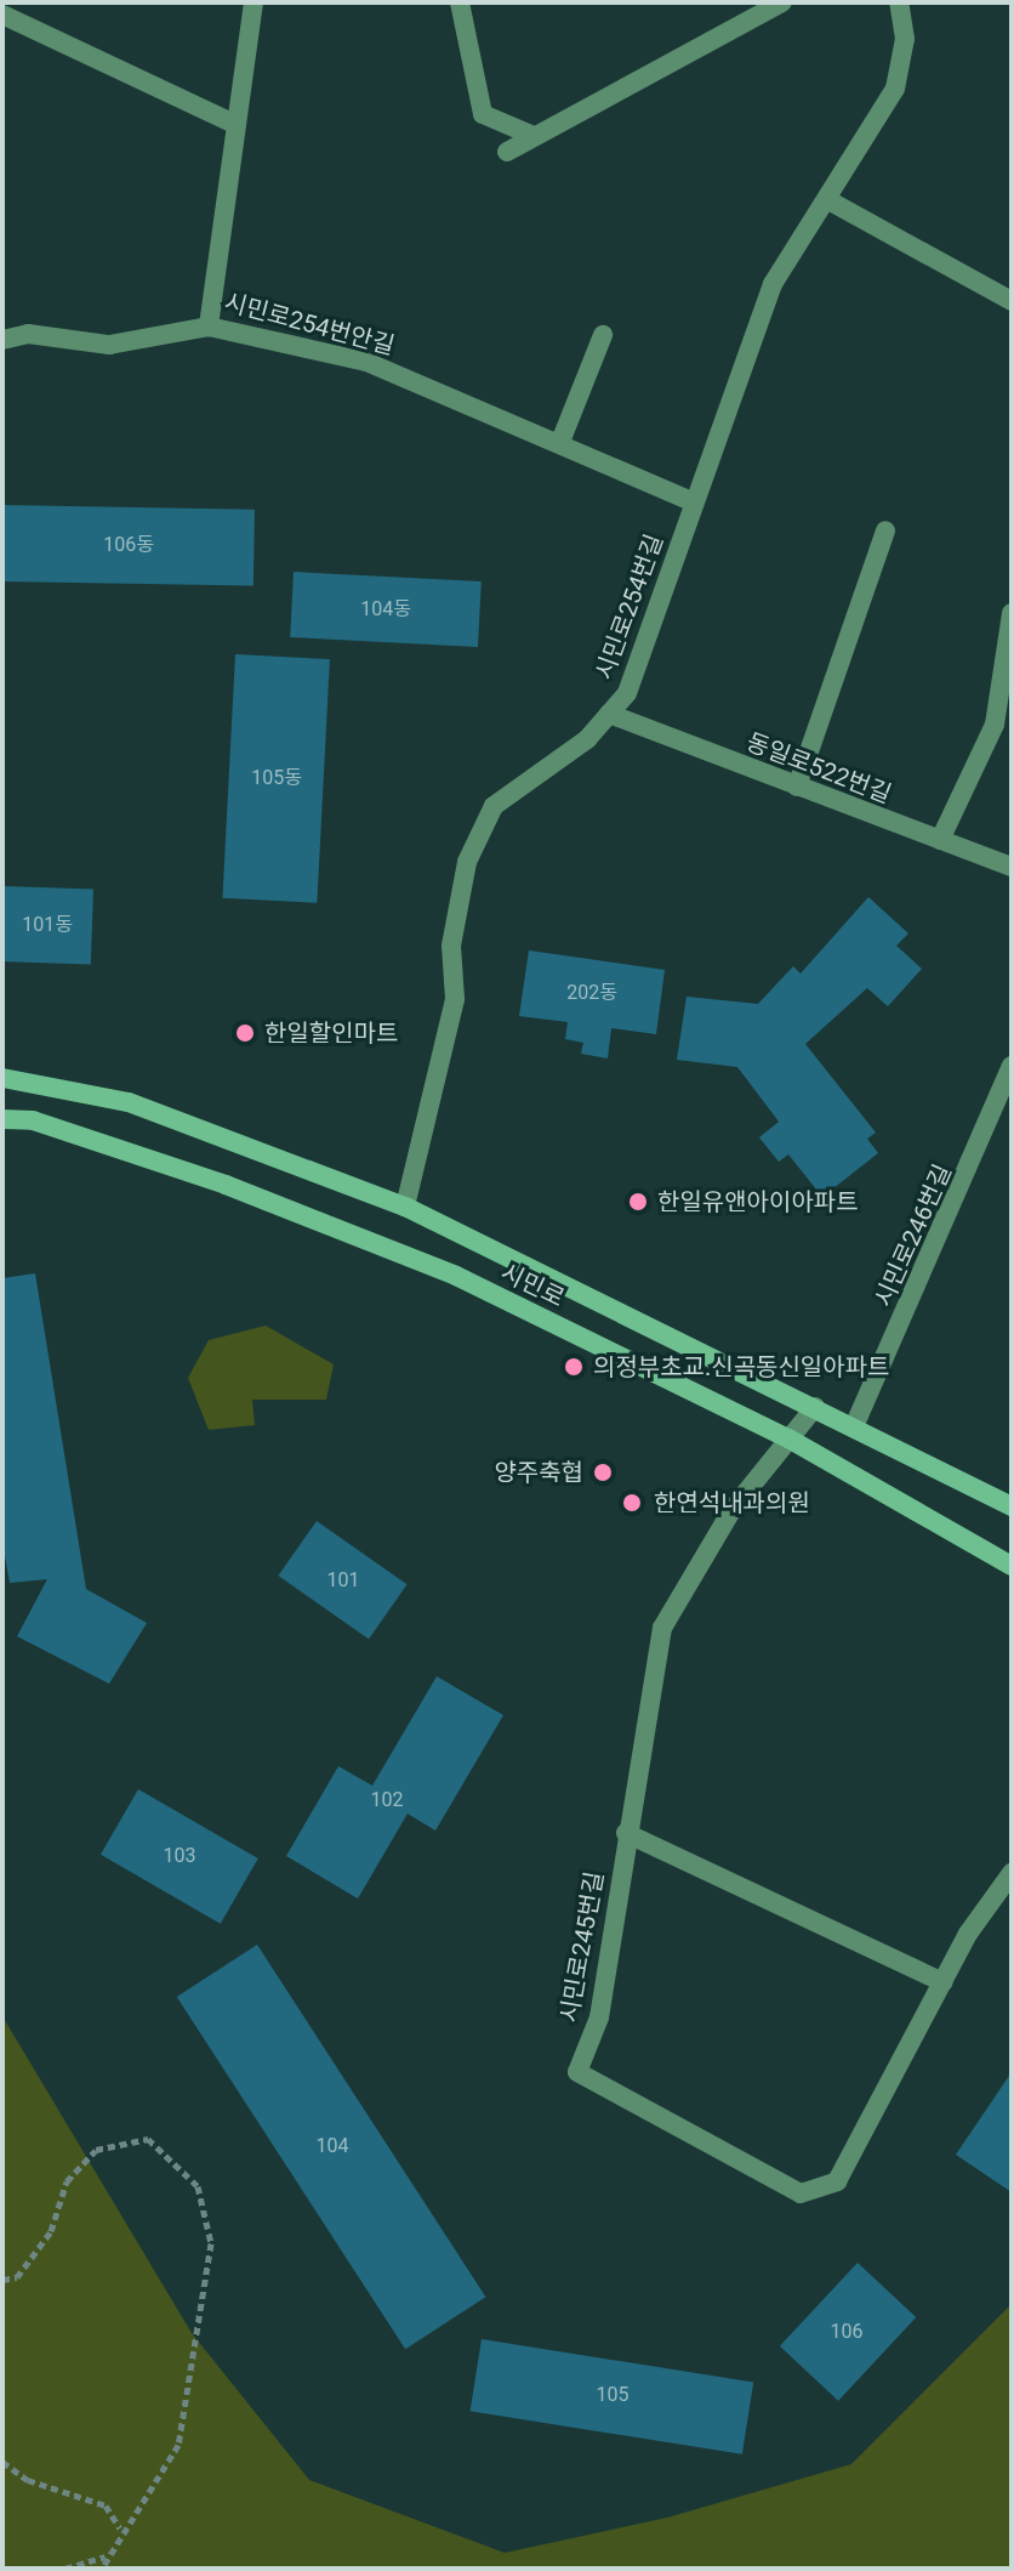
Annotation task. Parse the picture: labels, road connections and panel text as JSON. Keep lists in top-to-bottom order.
{
  "streets": {
    "street": [
      "시민로254번안길",
      "시민로254번길",
      "동일로522번길",
      "시민로246번길",
      "시민로",
      "시민로245번길"
    ]
  },
  "crossings": [
    ["시민로254번안길", "시민로254번길"],
    ["시민로254번길", "동일로522번길"],
    ["시민로254번길", "시민로"],
    ["시민로246번길", "시민로"],
    ["시민로", "시민로245번길"]
  ],
  "places": [
    "한일할인마트",
    "한일유앤아이아파트",
    "의정부초교.신곡동신일아파트",
    "양주축협",
    "한연석내과의원"
  ],
  "house_numbers": [
    "106동",
    "104동",
    "105동",
    "101동",
    "202동",
    "101",
    "102",
    "103",
    "104",
    "106",
    "105"
  ]
}
